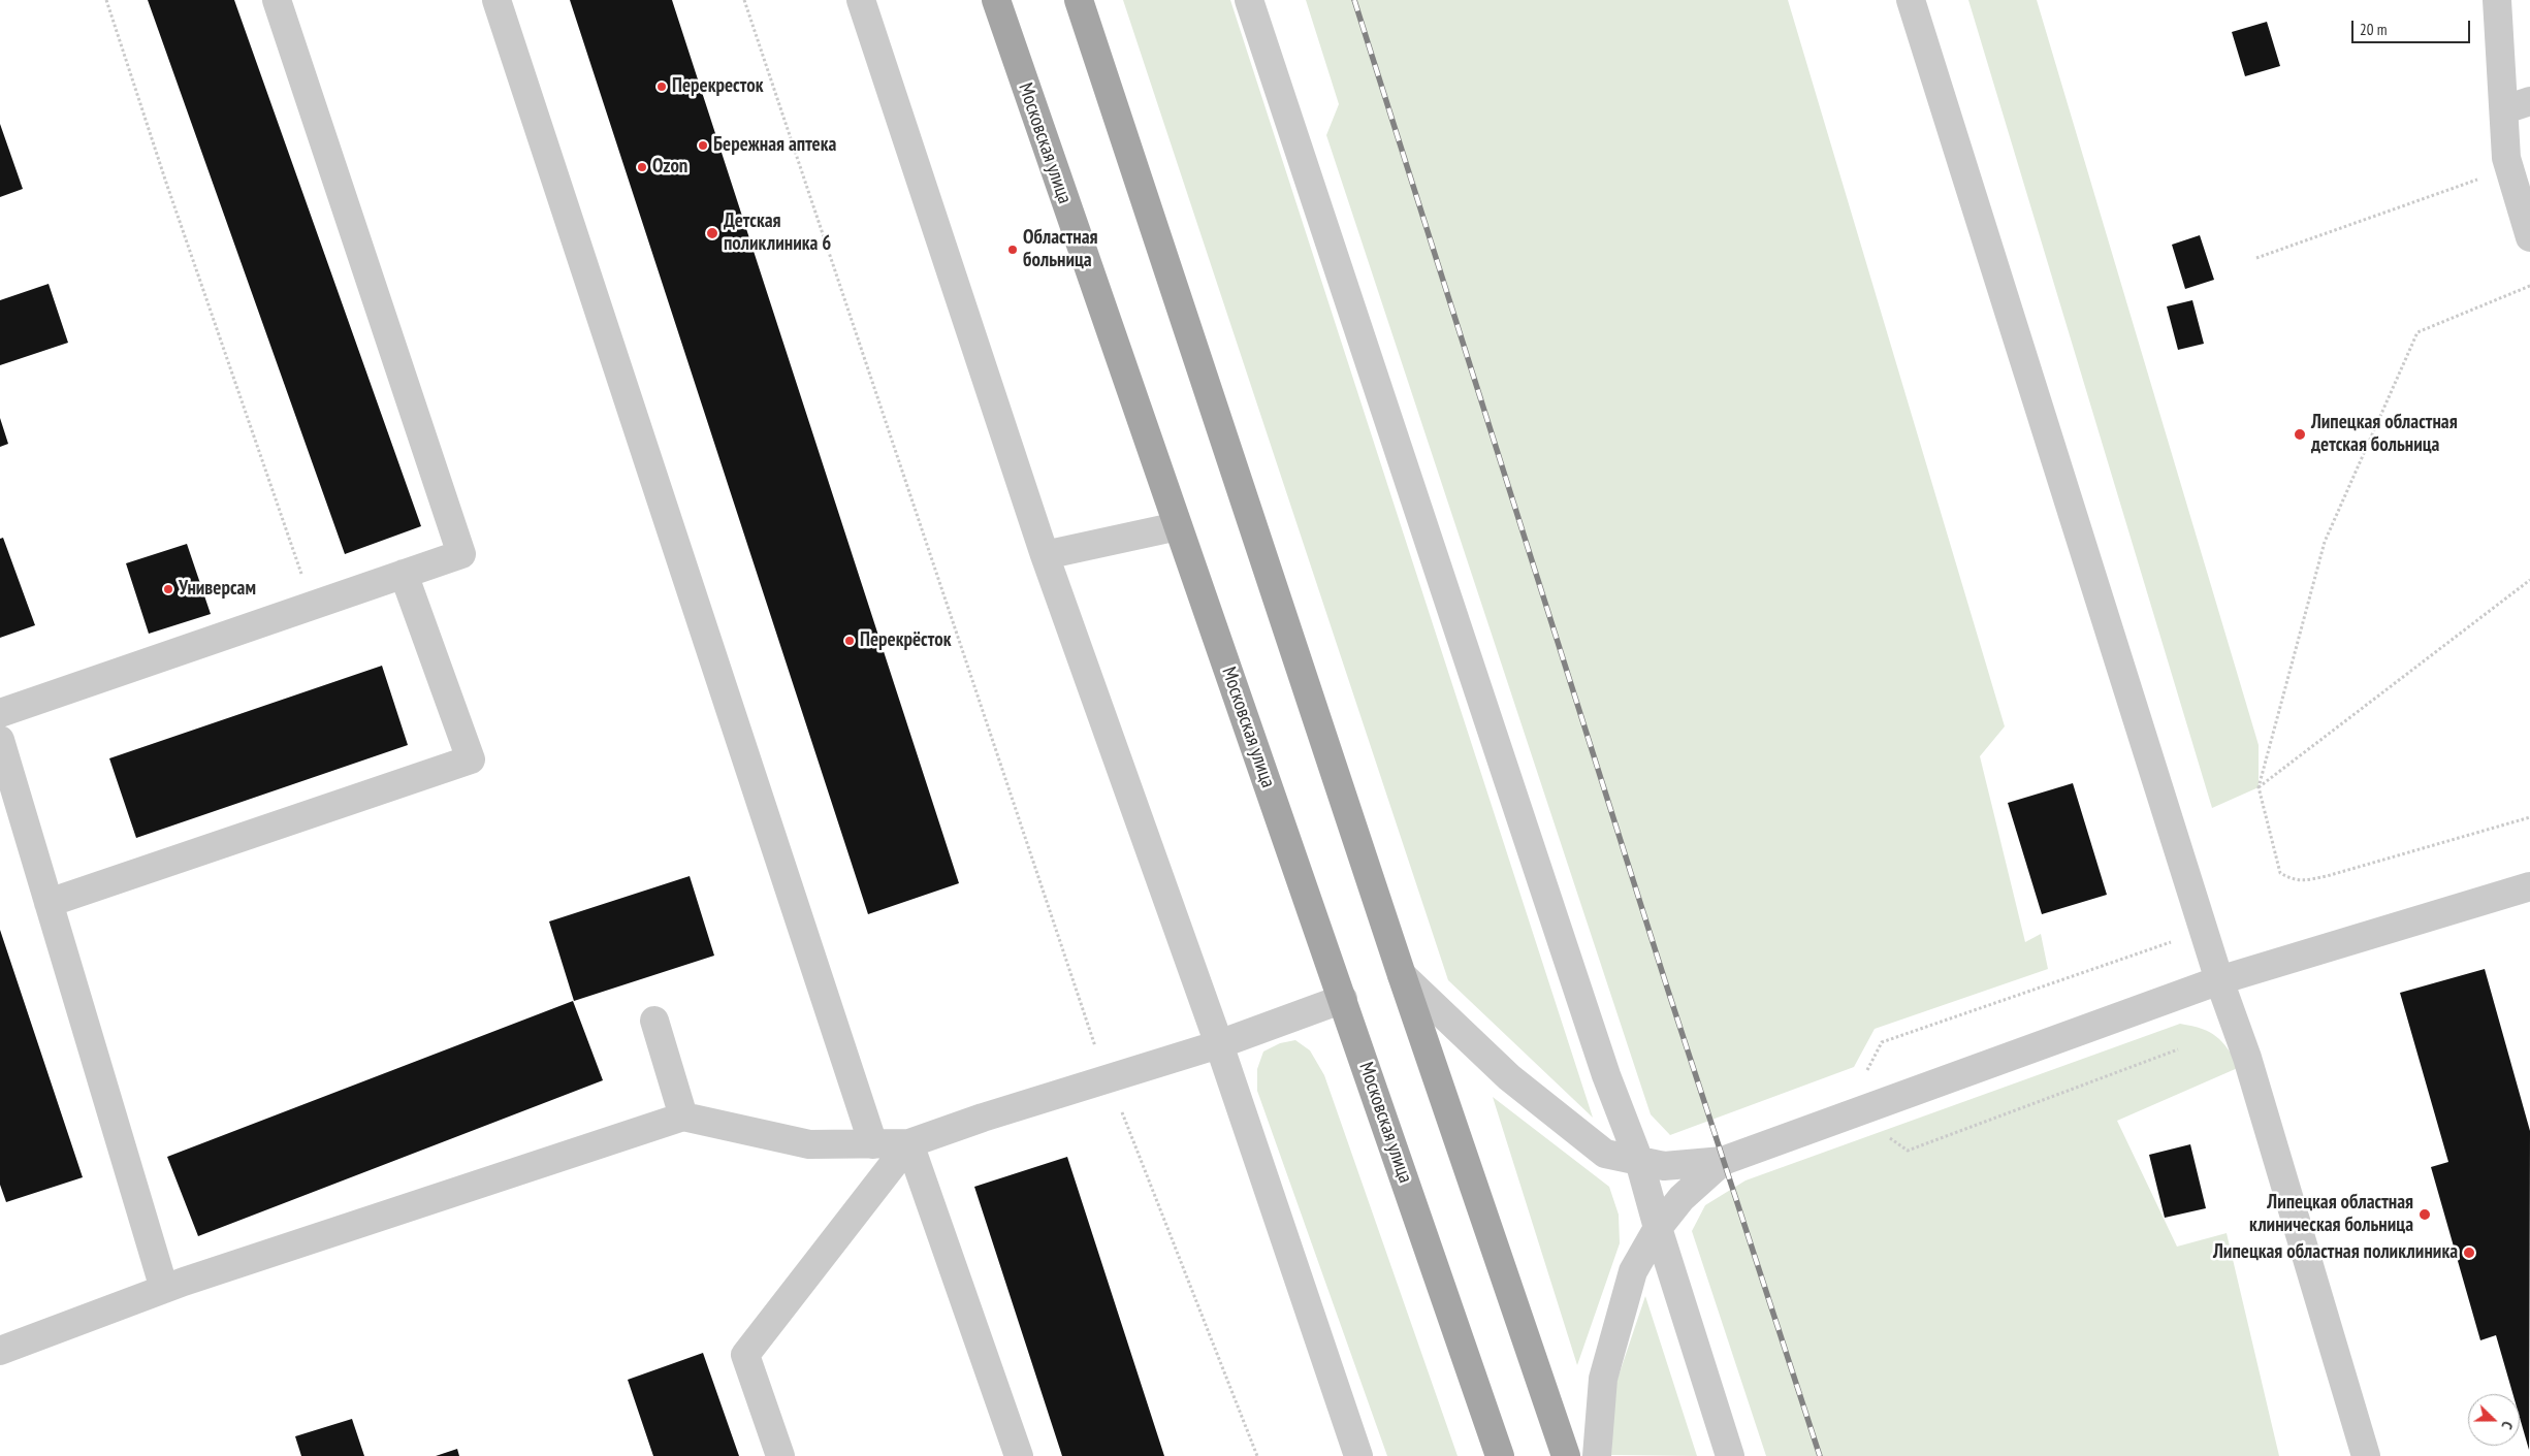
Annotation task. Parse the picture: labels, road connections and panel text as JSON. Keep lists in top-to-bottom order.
{
  "streets": {
    "main road": ["Московская улица"]
  },
  "places": [
    "Перекресток",
    "Бережная аптека",
    "Ozon",
    "Детская поликлиника 6",
    "Областная больница",
    "Липецкая областная детская больница",
    "Универсам",
    "Перекрёсток",
    "Липецкая областная клиническая больница",
    "Липецкая областная поликлиника"
  ],
  "scale_bar": "20 m",
  "north": "right"
}
